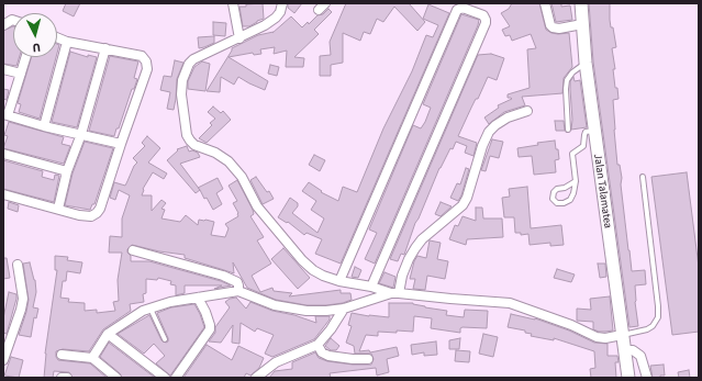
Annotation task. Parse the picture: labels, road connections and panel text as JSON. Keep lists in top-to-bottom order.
{
  "streets": {
    "street": ["Jalan Talamatea"]
  },
  "north": "bottom"
}
